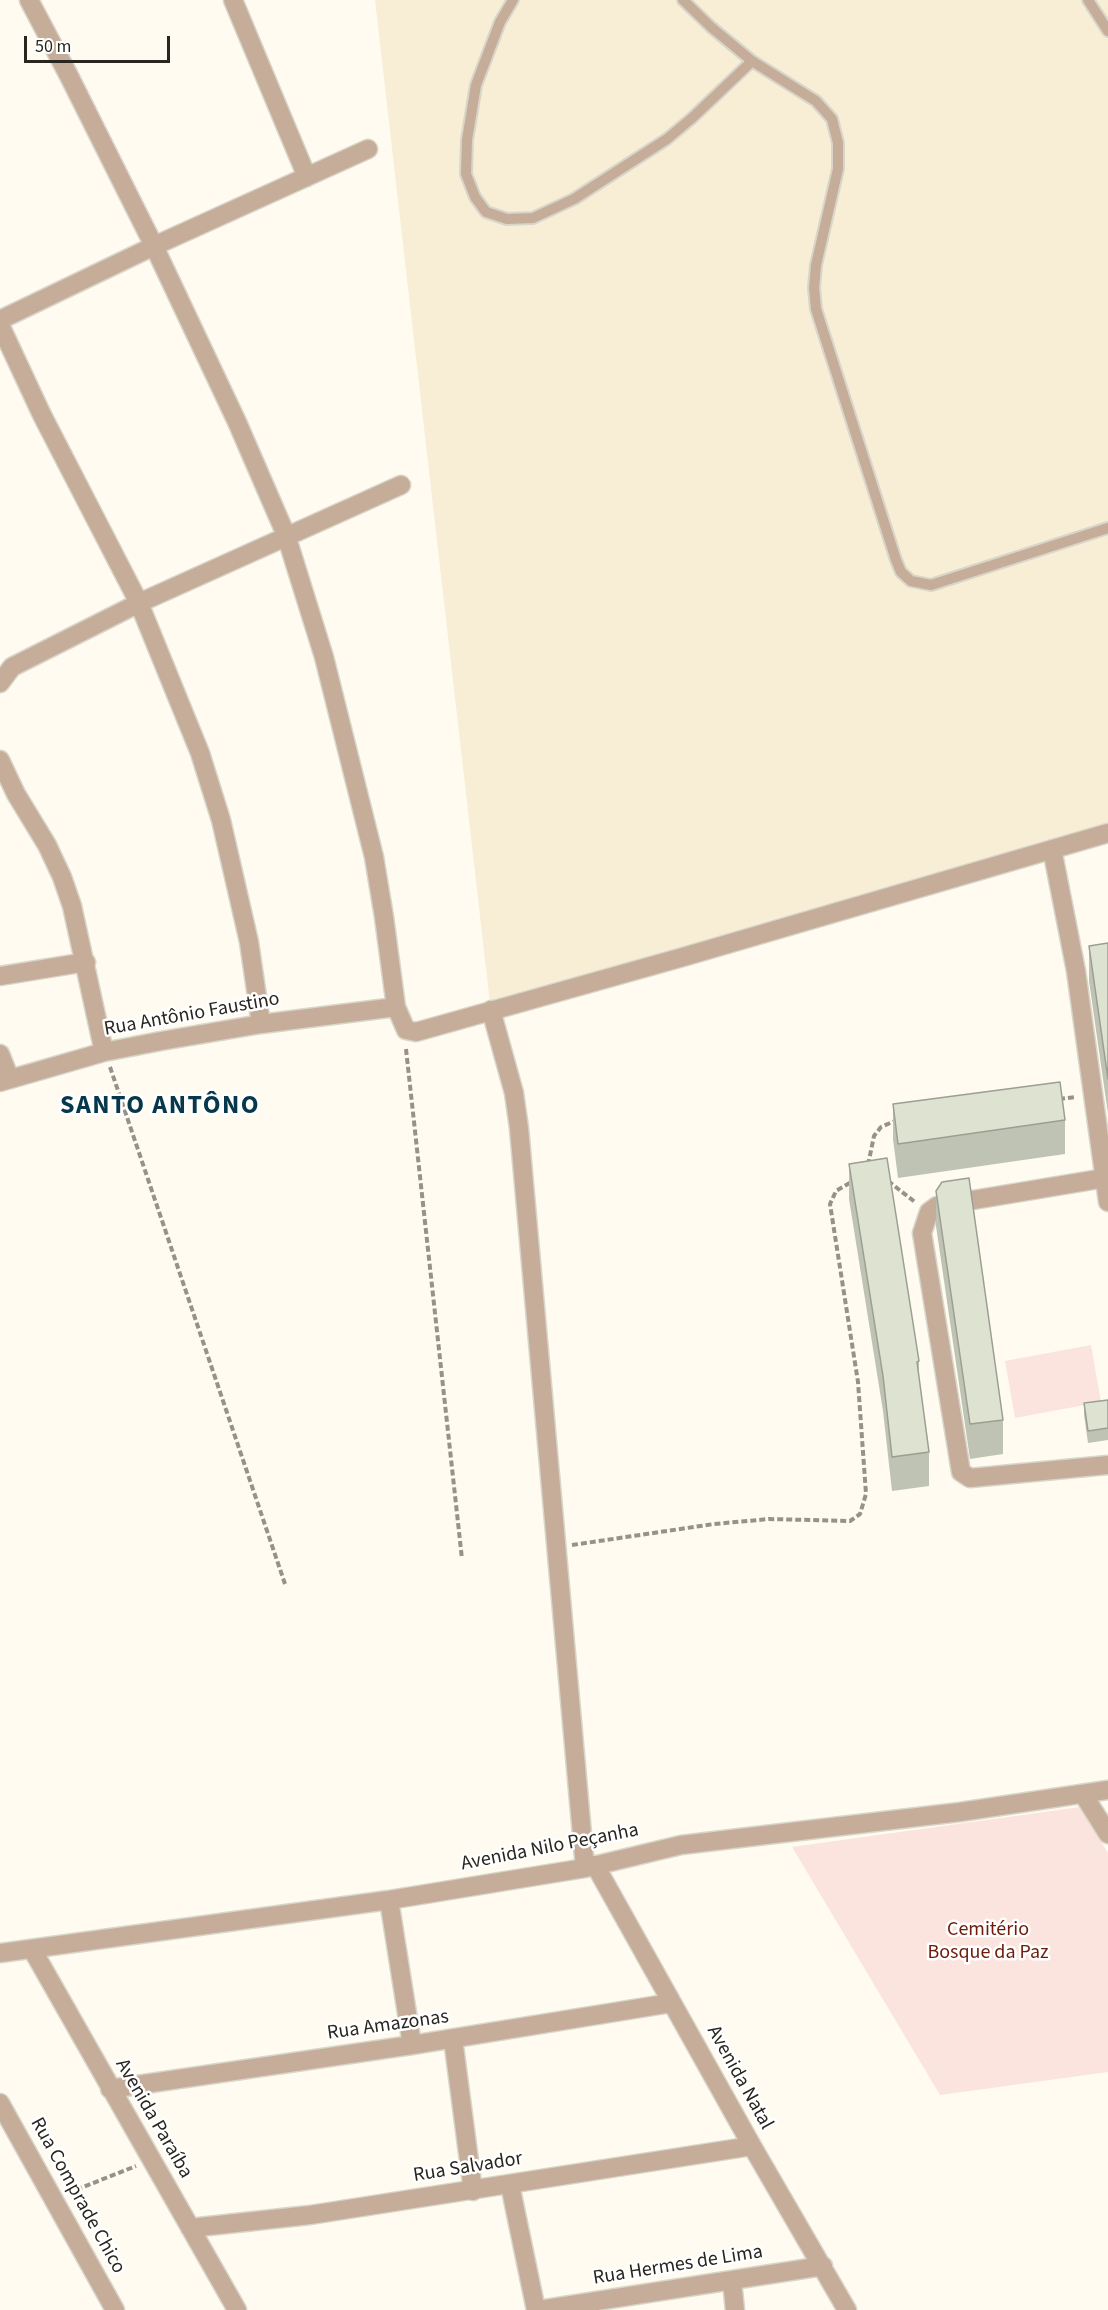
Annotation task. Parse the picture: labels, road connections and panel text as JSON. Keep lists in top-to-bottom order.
{
  "streets": {
    "street": [
      "Rua Antônio Faustino",
      "Avenida Nilo Peçanha",
      "Rua Amazonas",
      "Avenida Natal",
      "Avenida Paraíba",
      "Rua Salvador",
      "Rua Comprade Chico",
      "Rua Hermes de Lima"
    ]
  },
  "crossings": [
    ["Avenida Nilo Peçanha", "Avenida Natal"],
    ["Avenida Nilo Peçanha", "Avenida Paraíba"],
    ["Rua Amazonas", "Avenida Natal"],
    ["Rua Amazonas", "Avenida Paraíba"],
    ["Avenida Natal", "Rua Salvador"],
    ["Avenida Natal", "Rua Hermes de Lima"],
    ["Avenida Paraíba", "Rua Salvador"]
  ],
  "districts": ["SANTO ANTÔNO"],
  "parks": ["Cemitério Bosque da Paz"],
  "scale_bar": "50 m"
}
